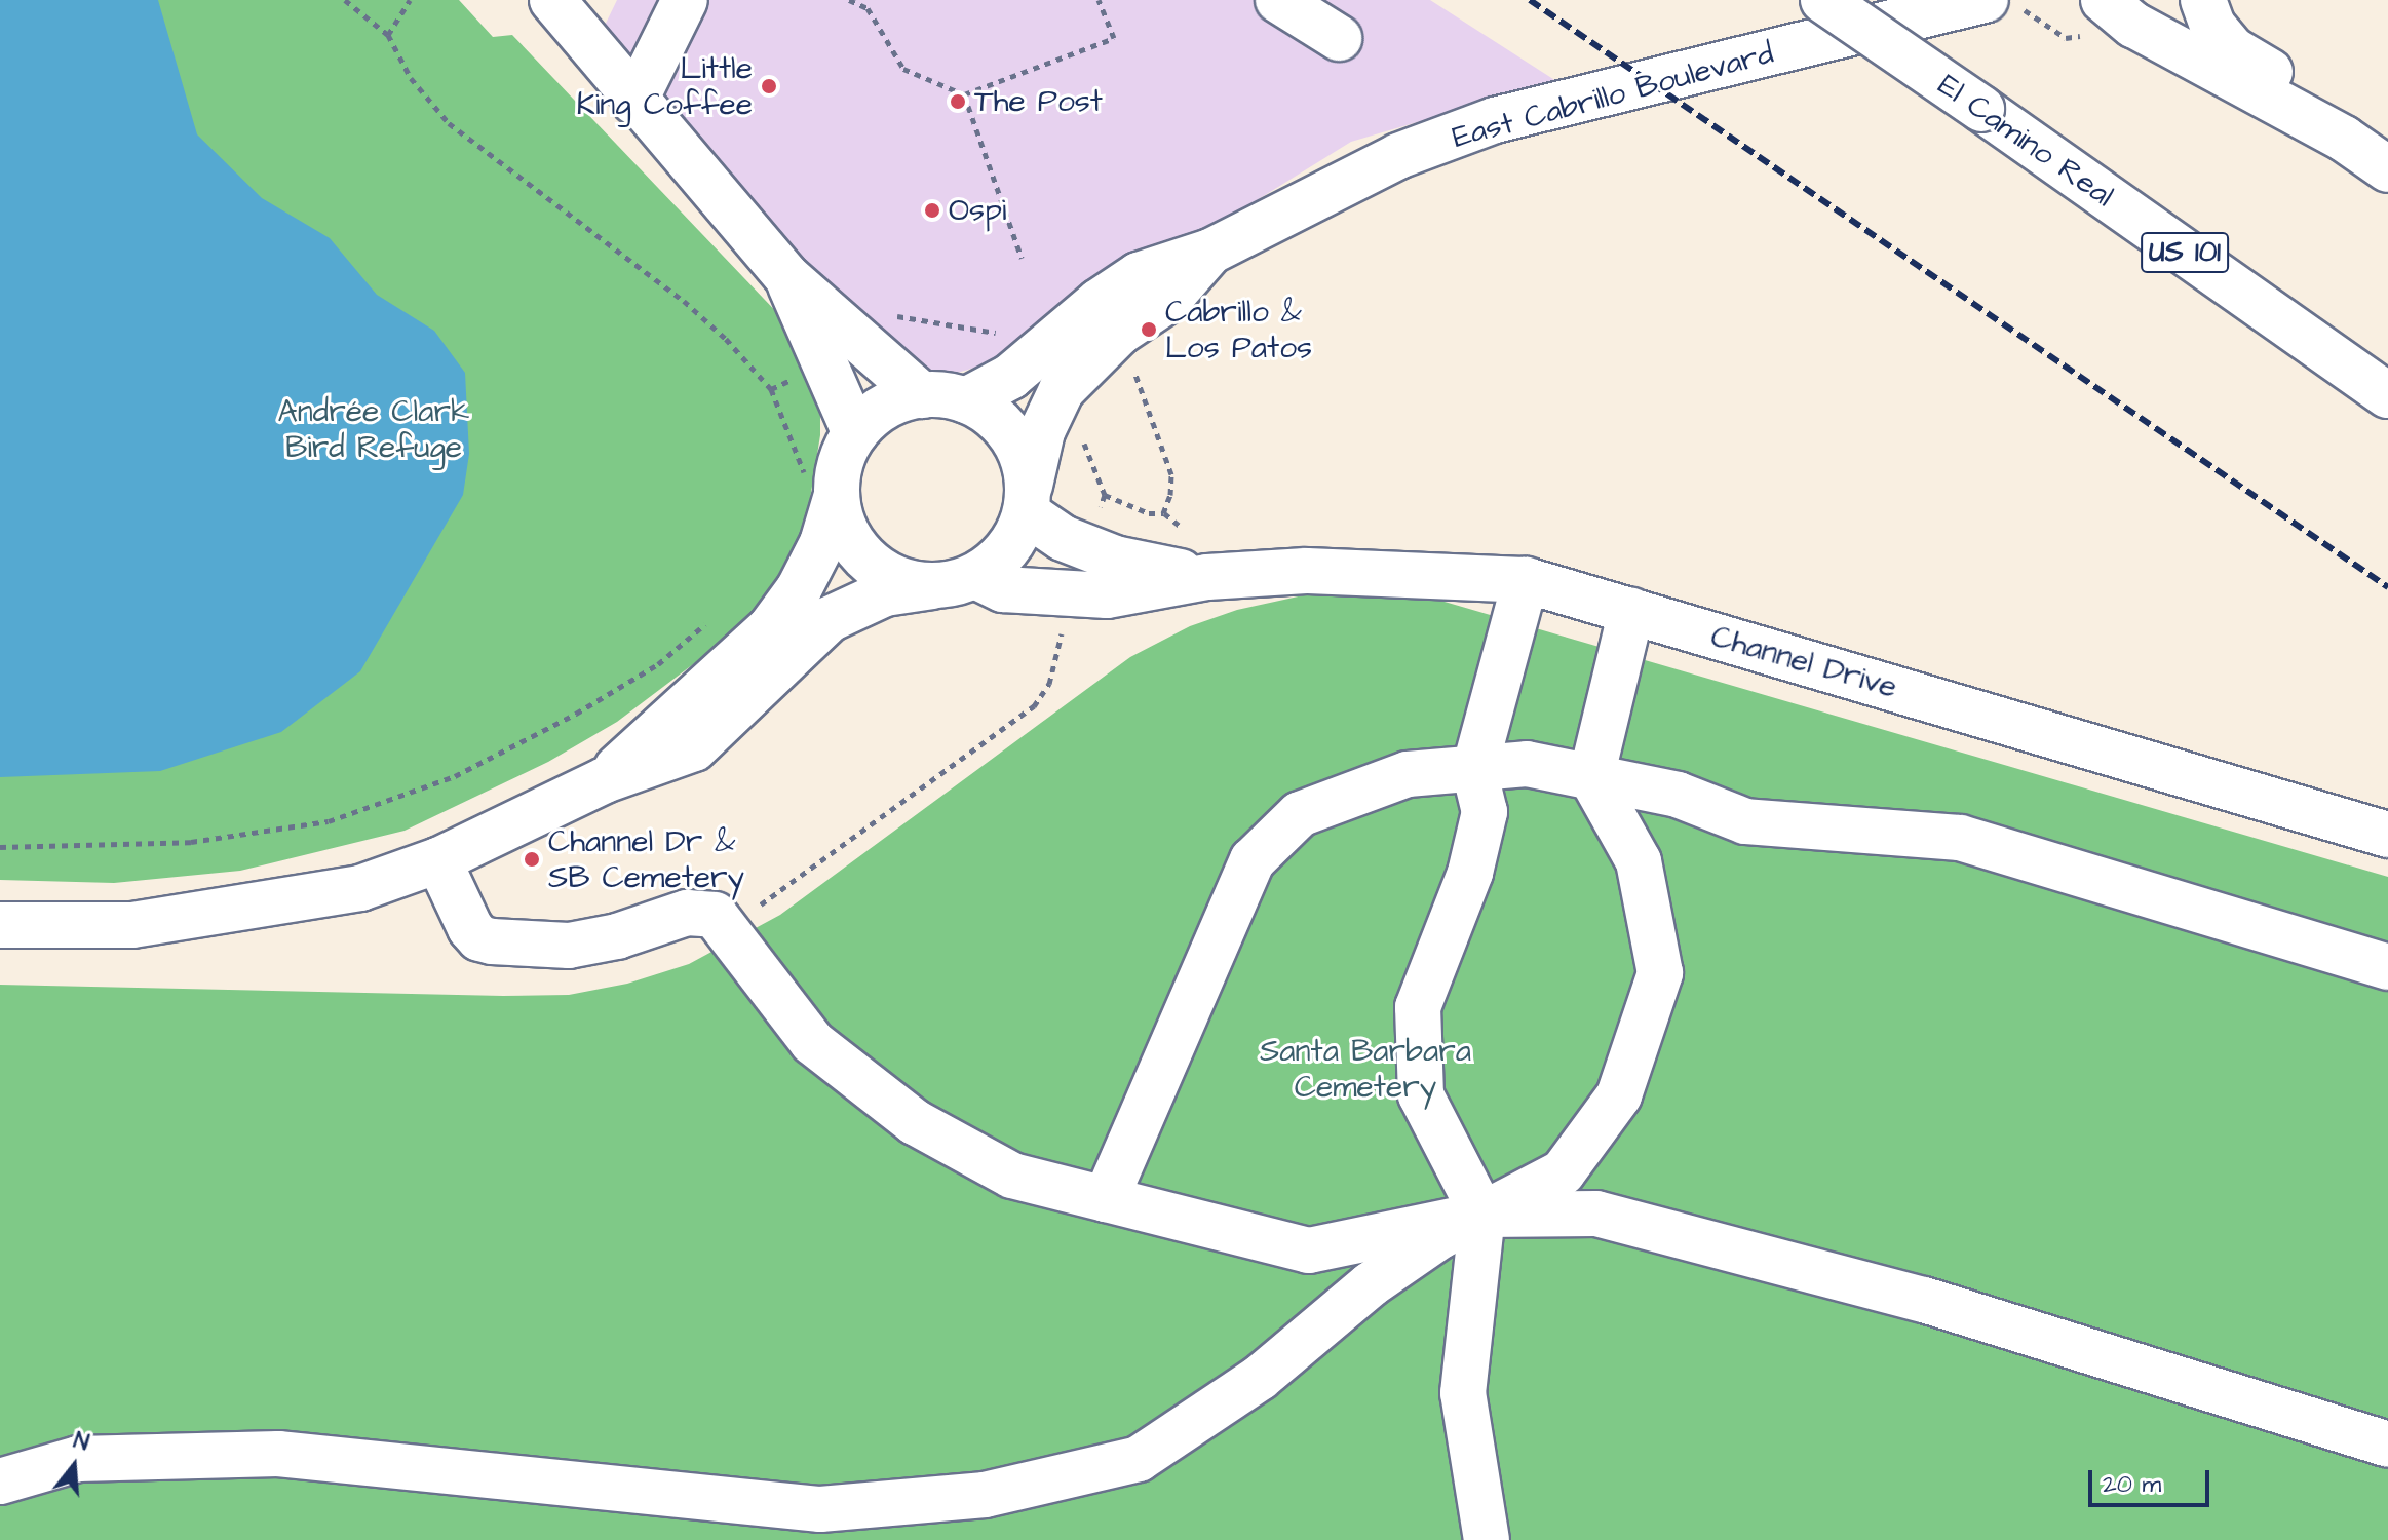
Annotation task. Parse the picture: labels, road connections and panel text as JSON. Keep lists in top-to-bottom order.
{
  "streets": {
    "main road": [
      "East Cabrillo Boulevard",
      "El Camino Real",
      "US 101",
      "Channel Drive"
    ]
  },
  "crossings": [
    ["East Cabrillo Boulevard", "Channel Drive"]
  ],
  "parks": ["Andrée Clark Bird Refuge", "Santa Barbara Cemetery"],
  "places": [
    "Little King Coffee",
    "The Post",
    "Ospi",
    "Cabrillo & Los Patos",
    "Channel Dr & SB Cemetery"
  ],
  "scale_bar": "20 m",
  "north": "top"
}
